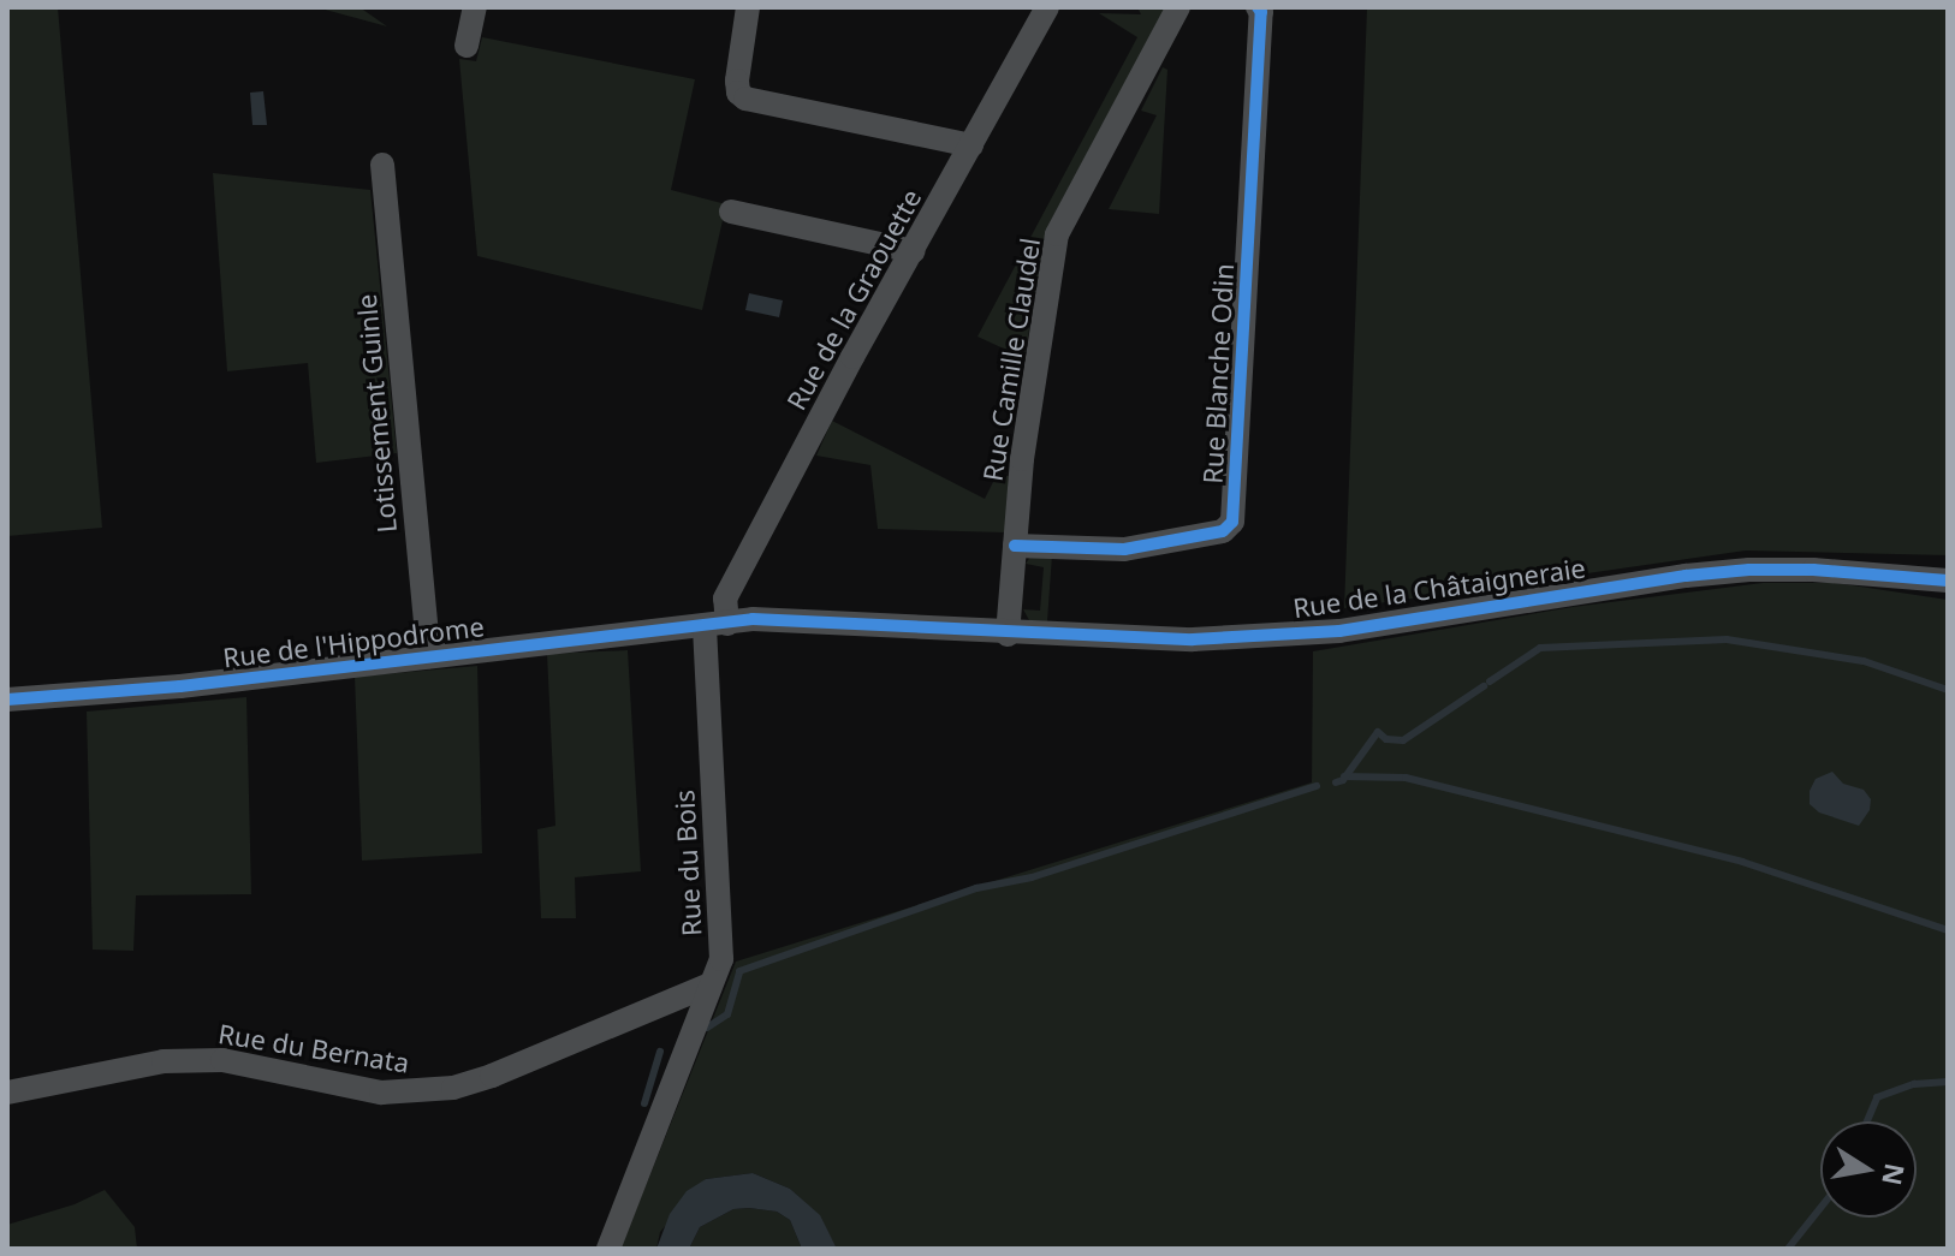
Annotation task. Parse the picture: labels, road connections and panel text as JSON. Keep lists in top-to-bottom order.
{
  "streets": {
    "street": [
      "Rue de la Graouette",
      "Rue Camille Claudel",
      "Rue Blanche Odin",
      "Lotissement Guinle",
      "Rue de la Châtaigneraie",
      "Rue de l'Hippodrome",
      "Rue du Bois",
      "Rue du Bernata"
    ]
  },
  "crossings": [
    ["Rue de la Graouette", "Rue de la Châtaigneraie"],
    ["Rue de la Graouette", "Rue de l'Hippodrome"],
    ["Rue de la Graouette", "Rue du Bois"],
    ["Rue Camille Claudel", "Rue Blanche Odin"],
    ["Rue Camille Claudel", "Rue de la Châtaigneraie"],
    ["Lotissement Guinle", "Rue de l'Hippodrome"],
    ["Rue de la Châtaigneraie", "Rue de l'Hippodrome"],
    ["Rue de la Châtaigneraie", "Rue du Bois"],
    ["Rue de l'Hippodrome", "Rue du Bois"],
    ["Rue du Bois", "Rue du Bernata"]
  ],
  "north": "right"
}
